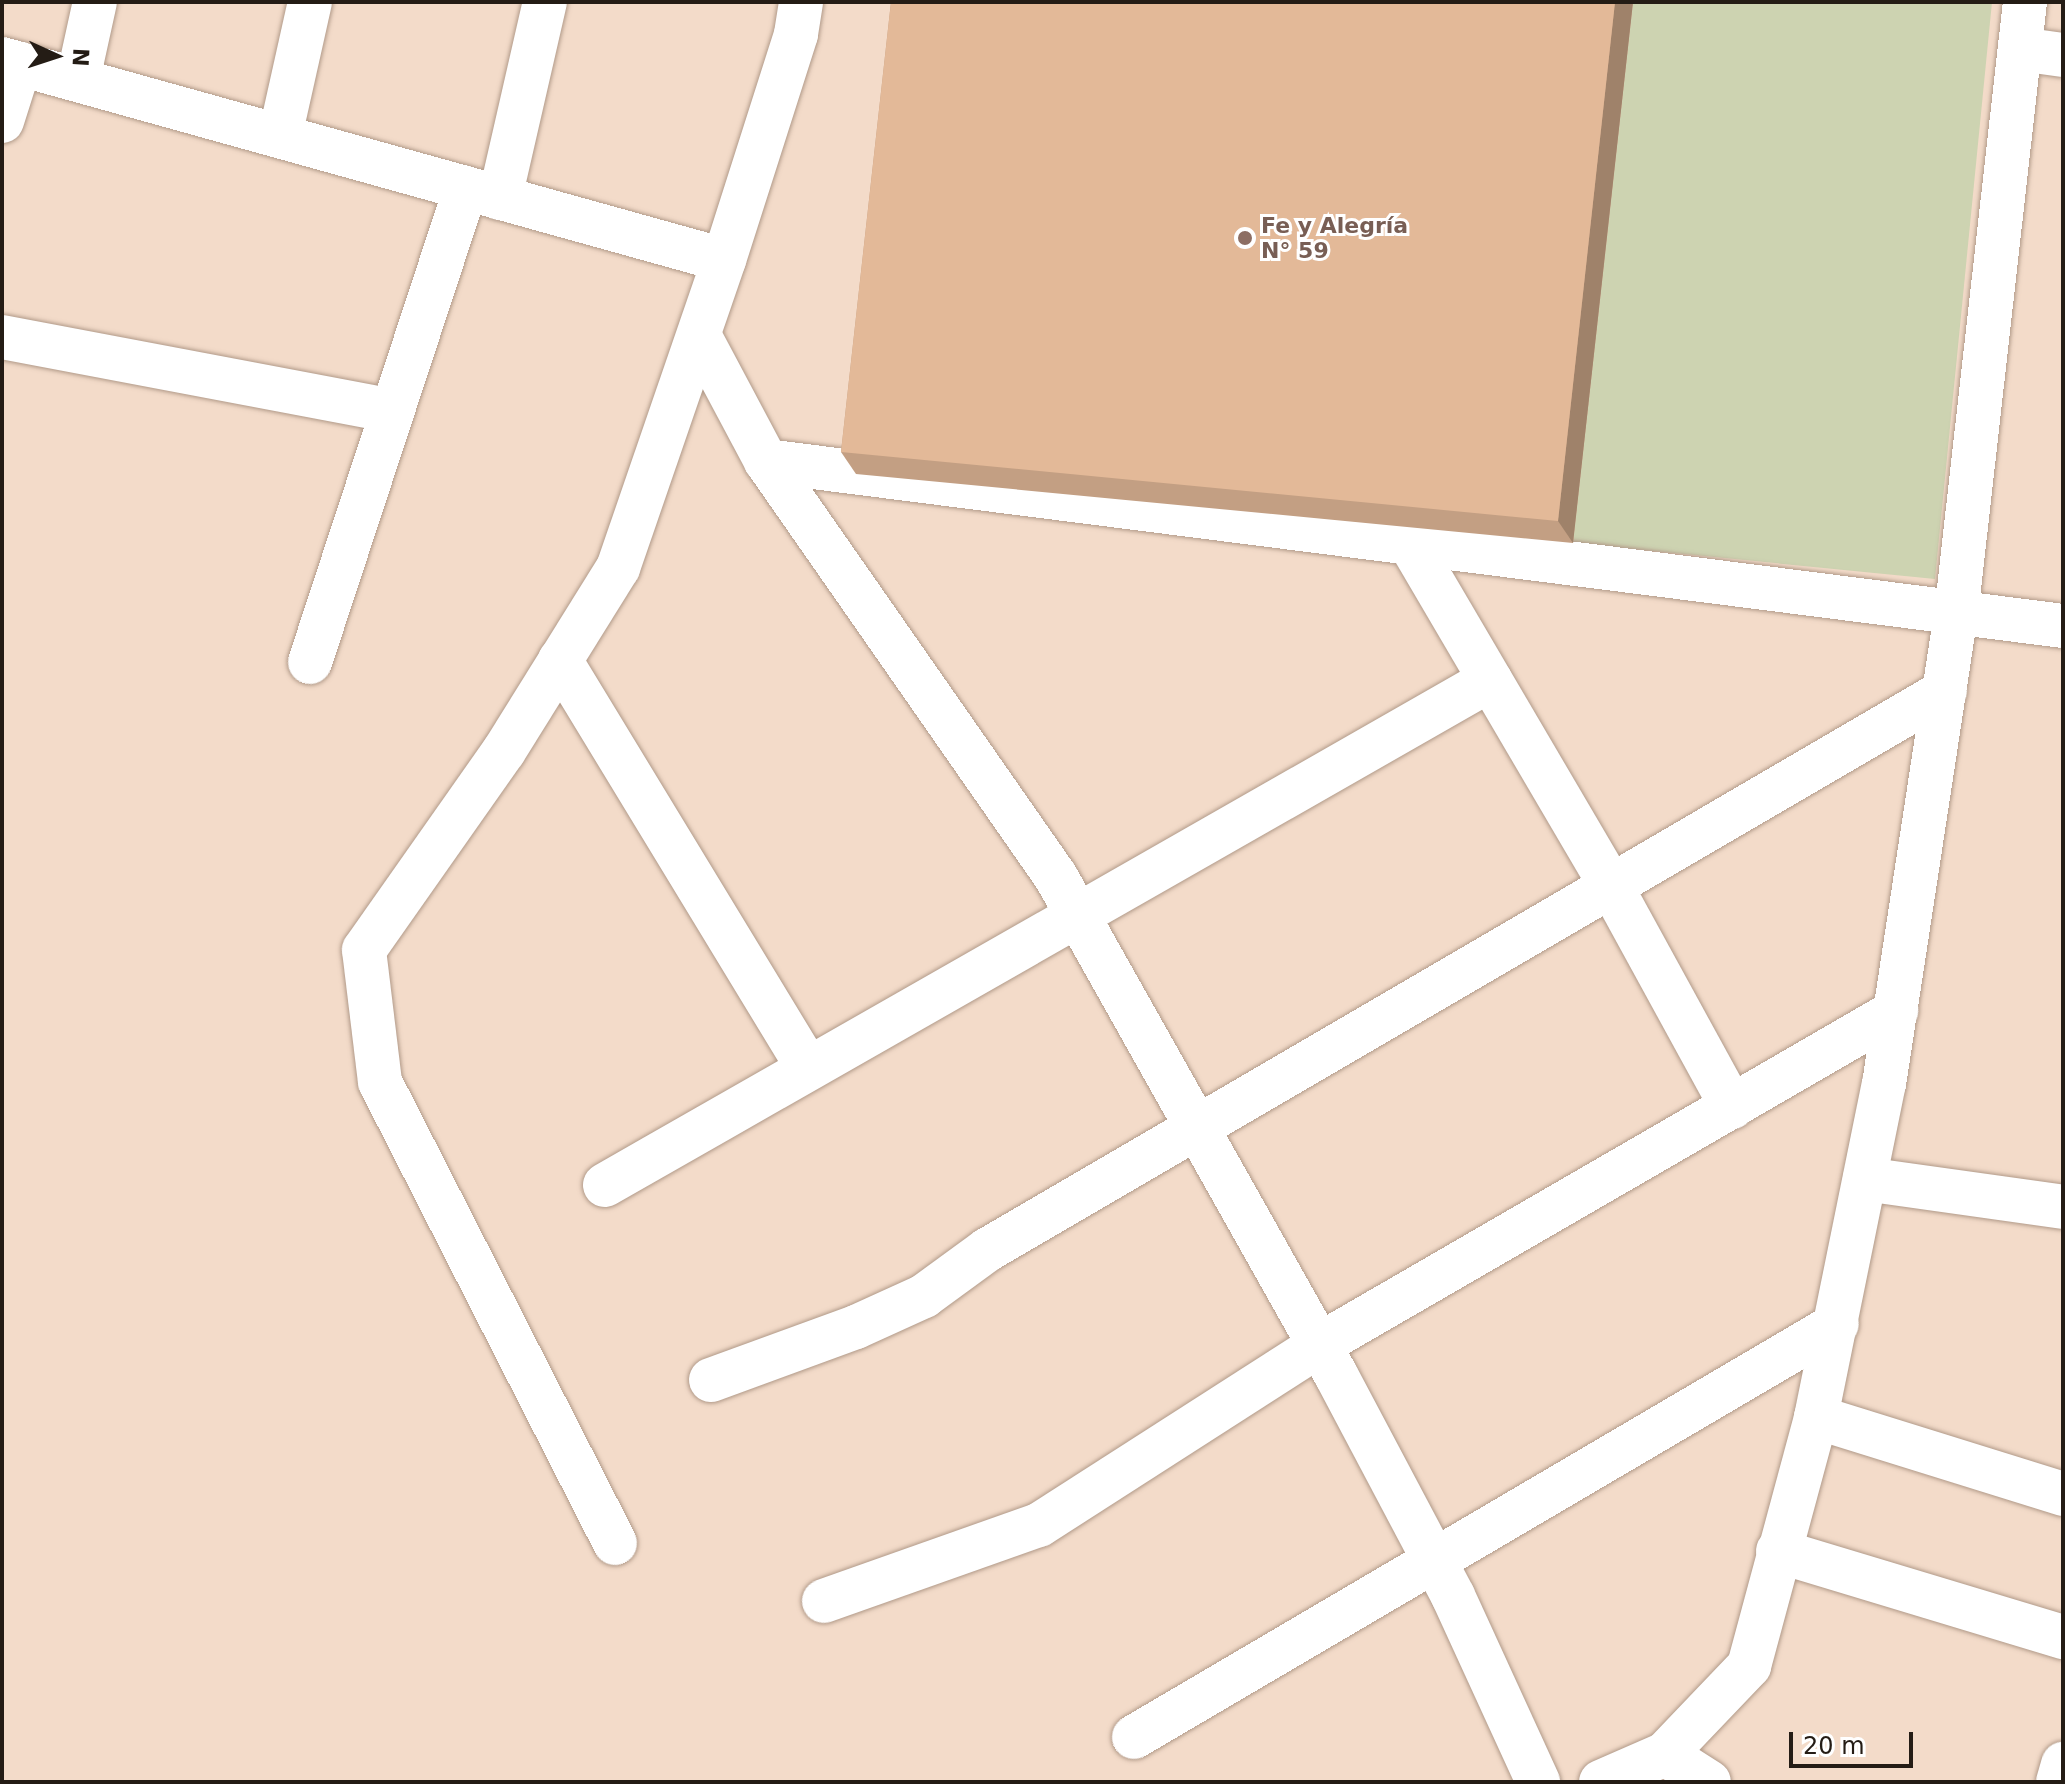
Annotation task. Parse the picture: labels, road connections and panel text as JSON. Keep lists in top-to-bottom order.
{
  "places": ["Fe y Alegría N° 59"],
  "scale_bar": "20 m",
  "north": "right"
}
